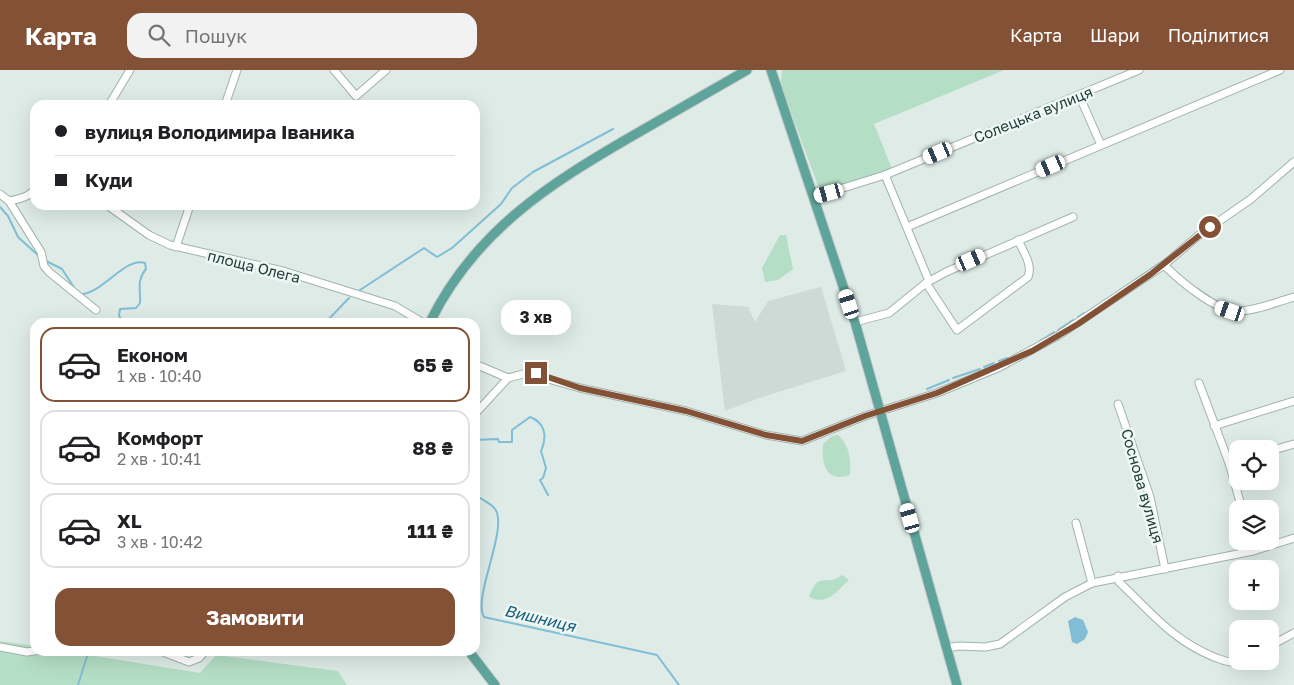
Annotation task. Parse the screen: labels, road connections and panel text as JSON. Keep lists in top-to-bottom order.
{
  "streets": {
    "street": ["Солецька вулиця", "площа Олега", "Соснова вулиця"]
  },
  "water": ["Вишниця"],
  "page": {
    "header": "Карта",
    "search": "Пошук",
    "nav": ["Карта", "Шари", "Поділитися"],
    "banner": ["вулиця Володимира Іваника", "Куди"],
    "bubble": "3 хв",
    "list": [
      {
        "name": "Економ",
        "note": "1 хв · 10:40",
        "value": "65 ₴"
      },
      {
        "name": "Комфорт",
        "note": "2 хв · 10:41",
        "value": "88 ₴"
      },
      {
        "name": "XL",
        "note": "3 хв · 10:42",
        "value": "111 ₴"
      }
    ],
    "map_buttons": ["+", "−"],
    "buttons": "Замовити"
  }
}
